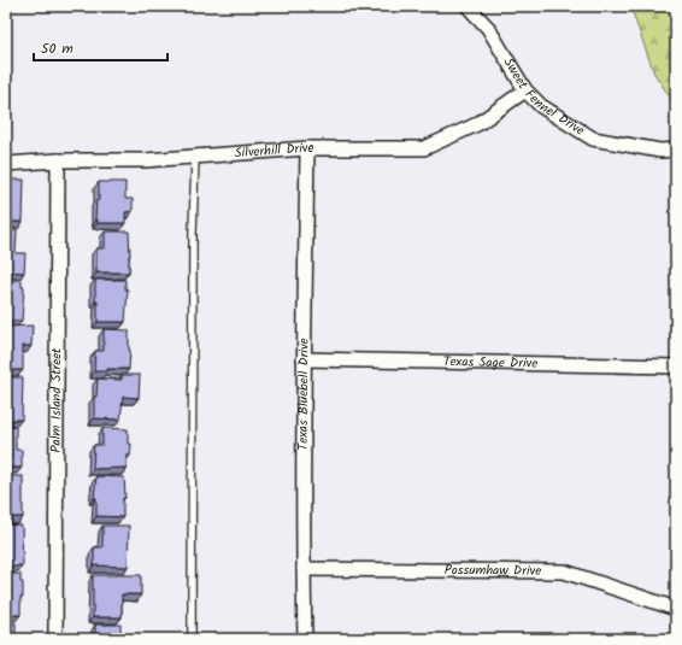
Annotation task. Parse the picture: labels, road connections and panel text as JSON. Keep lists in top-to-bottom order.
{
  "streets": {
    "street": [
      "Sweet Fennel Drive",
      "Silverhill Drive",
      "Texas Sage Drive",
      "Texas Bluebell Drive",
      "Palm Island Street",
      "Possumhaw Drive"
    ]
  },
  "crossings": [
    ["Sweet Fennel Drive", "Silverhill Drive"],
    ["Silverhill Drive", "Texas Bluebell Drive"],
    ["Silverhill Drive", "Palm Island Street"],
    ["Texas Sage Drive", "Texas Bluebell Drive"],
    ["Texas Bluebell Drive", "Possumhaw Drive"]
  ],
  "scale_bar": "50 m"
}
